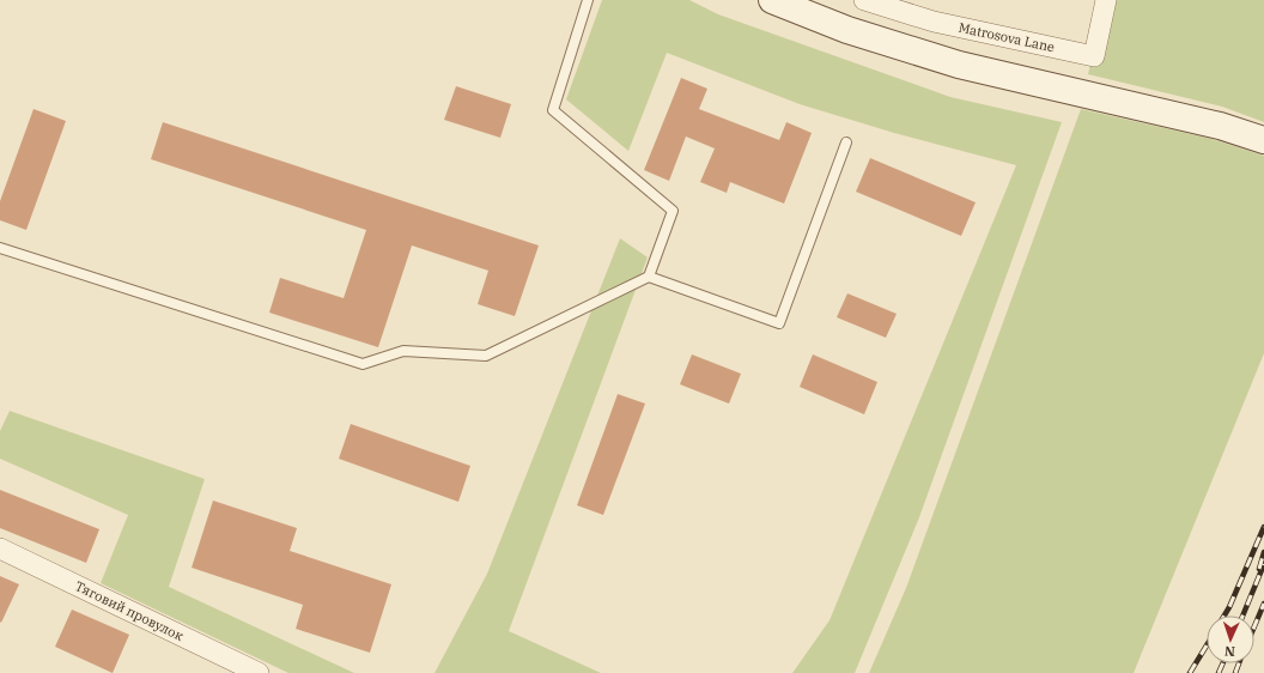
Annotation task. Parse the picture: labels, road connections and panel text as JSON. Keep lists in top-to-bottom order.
{
  "streets": {
    "street": ["Matrosova Lane", "Тяговий провулок"]
  },
  "north": "bottom"
}
